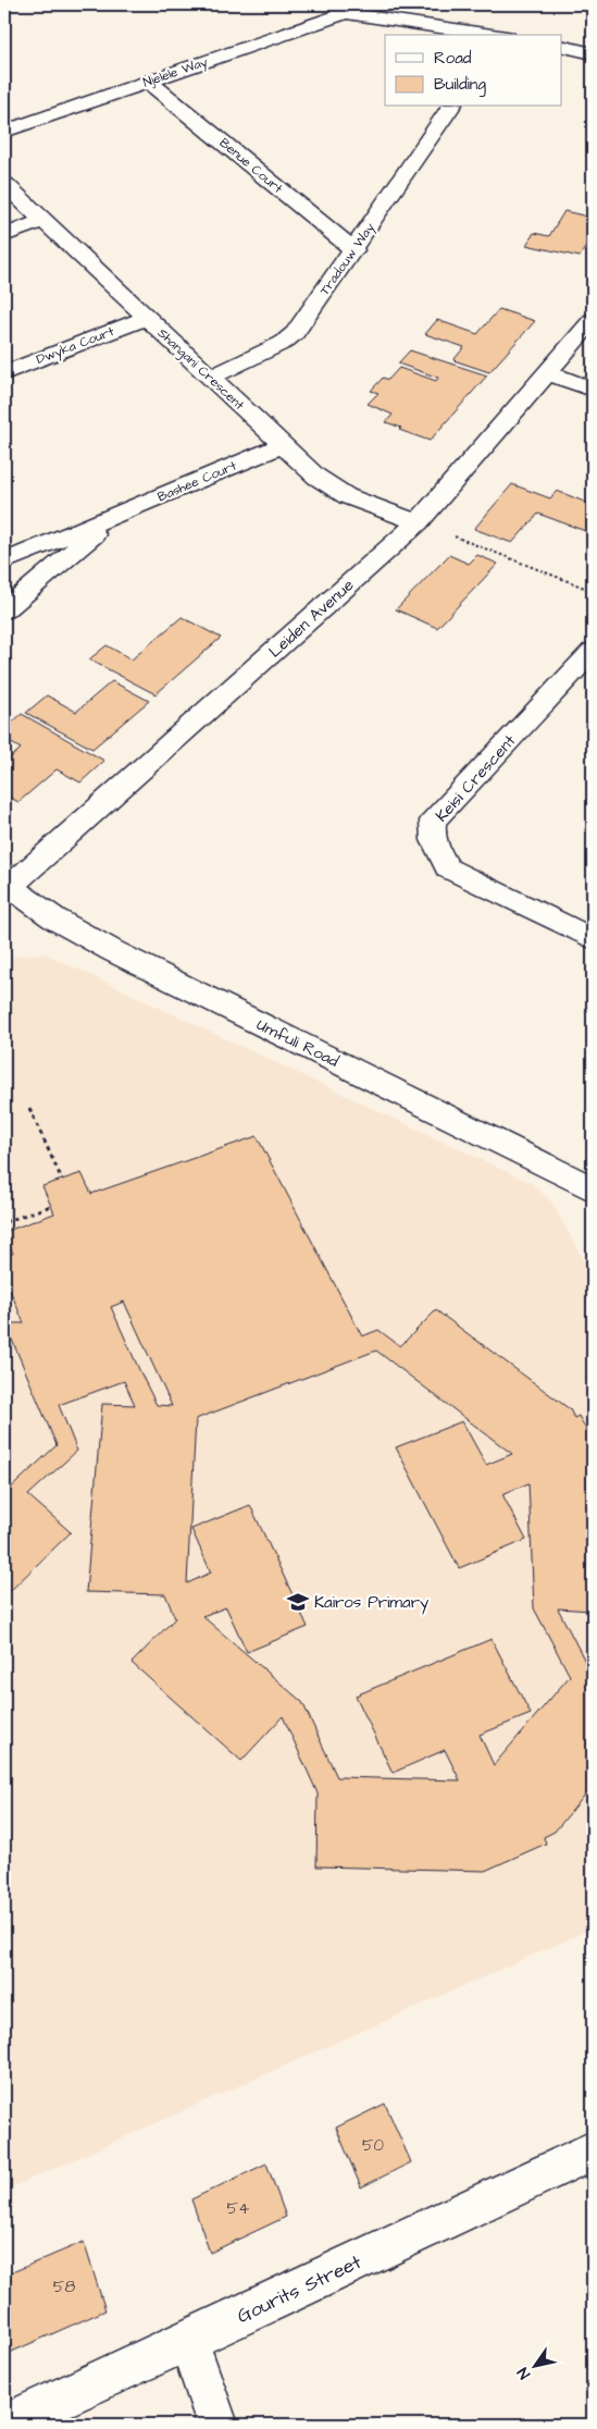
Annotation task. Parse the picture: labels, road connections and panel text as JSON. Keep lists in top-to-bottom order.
{
  "streets": {
    "street": [
      "Njelele Way",
      "Benue Court",
      "Tradouw Way",
      "Dwyka Court",
      "Shangani Crescent",
      "Bashee Court",
      "Leiden Avenue",
      "Keisi Crescent",
      "Umfuli Road",
      "Gourits Street"
    ]
  },
  "crossings": [
    ["Njelele Way", "Benue Court"],
    ["Benue Court", "Tradouw Way"],
    ["Tradouw Way", "Shangani Crescent"],
    ["Dwyka Court", "Shangani Crescent"],
    ["Shangani Crescent", "Bashee Court"],
    ["Shangani Crescent", "Leiden Avenue"],
    ["Leiden Avenue", "Umfuli Road"]
  ],
  "places": {
    "school or university": ["Kairos Primary"]
  },
  "house_numbers": ["50", "54", "58"],
  "legend": ["Road", "Building"],
  "north": "bottom left"
}
